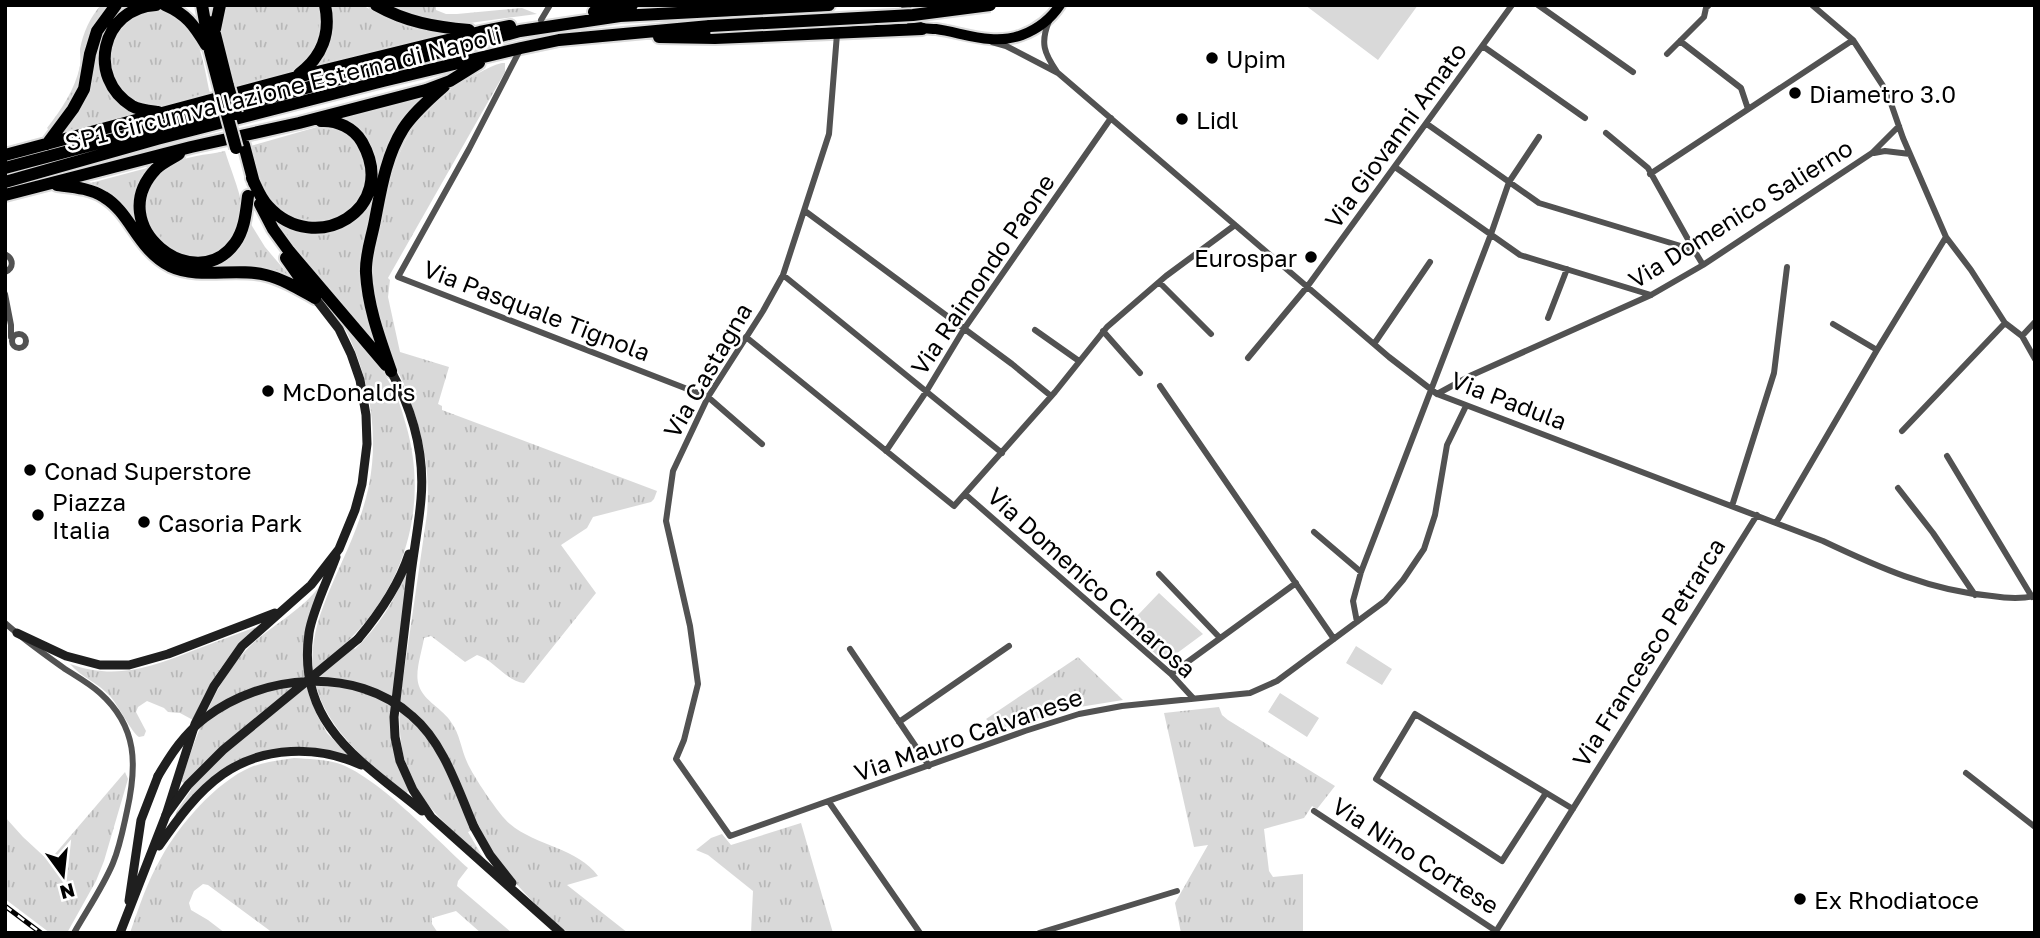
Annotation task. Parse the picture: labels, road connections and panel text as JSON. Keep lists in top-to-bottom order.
{
  "streets": {
    "highway": ["SP1 Circumvallazione Esterna di Napoli"],
    "street": [
      "Via Giovanni Amato",
      "Via Domenico Salierno",
      "Via Raimondo Paone",
      "Via Pasquale Tignola",
      "Via Castagna",
      "Via Padula",
      "Via Domenico Cimarosa",
      "Via Francesco Petrarca",
      "Via Mauro Calvanese",
      "Via Nino Cortese"
    ]
  },
  "crossings": [
    ["SP1 Circumvallazione Esterna di Napoli", "Via Pasquale Tignola"],
    ["Via Giovanni Amato", "Via Padula"],
    ["Via Domenico Salierno", "Via Padula"],
    ["Via Raimondo Paone", "Via Padula"],
    ["Via Pasquale Tignola", "Via Castagna"],
    ["Via Castagna", "Via Mauro Calvanese"],
    ["Via Padula", "Via Francesco Petrarca"],
    ["Via Padula", "Via Mauro Calvanese"],
    ["Via Domenico Cimarosa", "Via Mauro Calvanese"],
    ["Via Francesco Petrarca", "Via Nino Cortese"]
  ],
  "places": [
    "Upim",
    "Diametro 3.0",
    "Lidl",
    "Eurospar",
    "McDonald's",
    "Conad Superstore",
    "Piazza Italia",
    "Casoria Park",
    "Ex Rhodiatoce"
  ],
  "north": "bottom"
}
